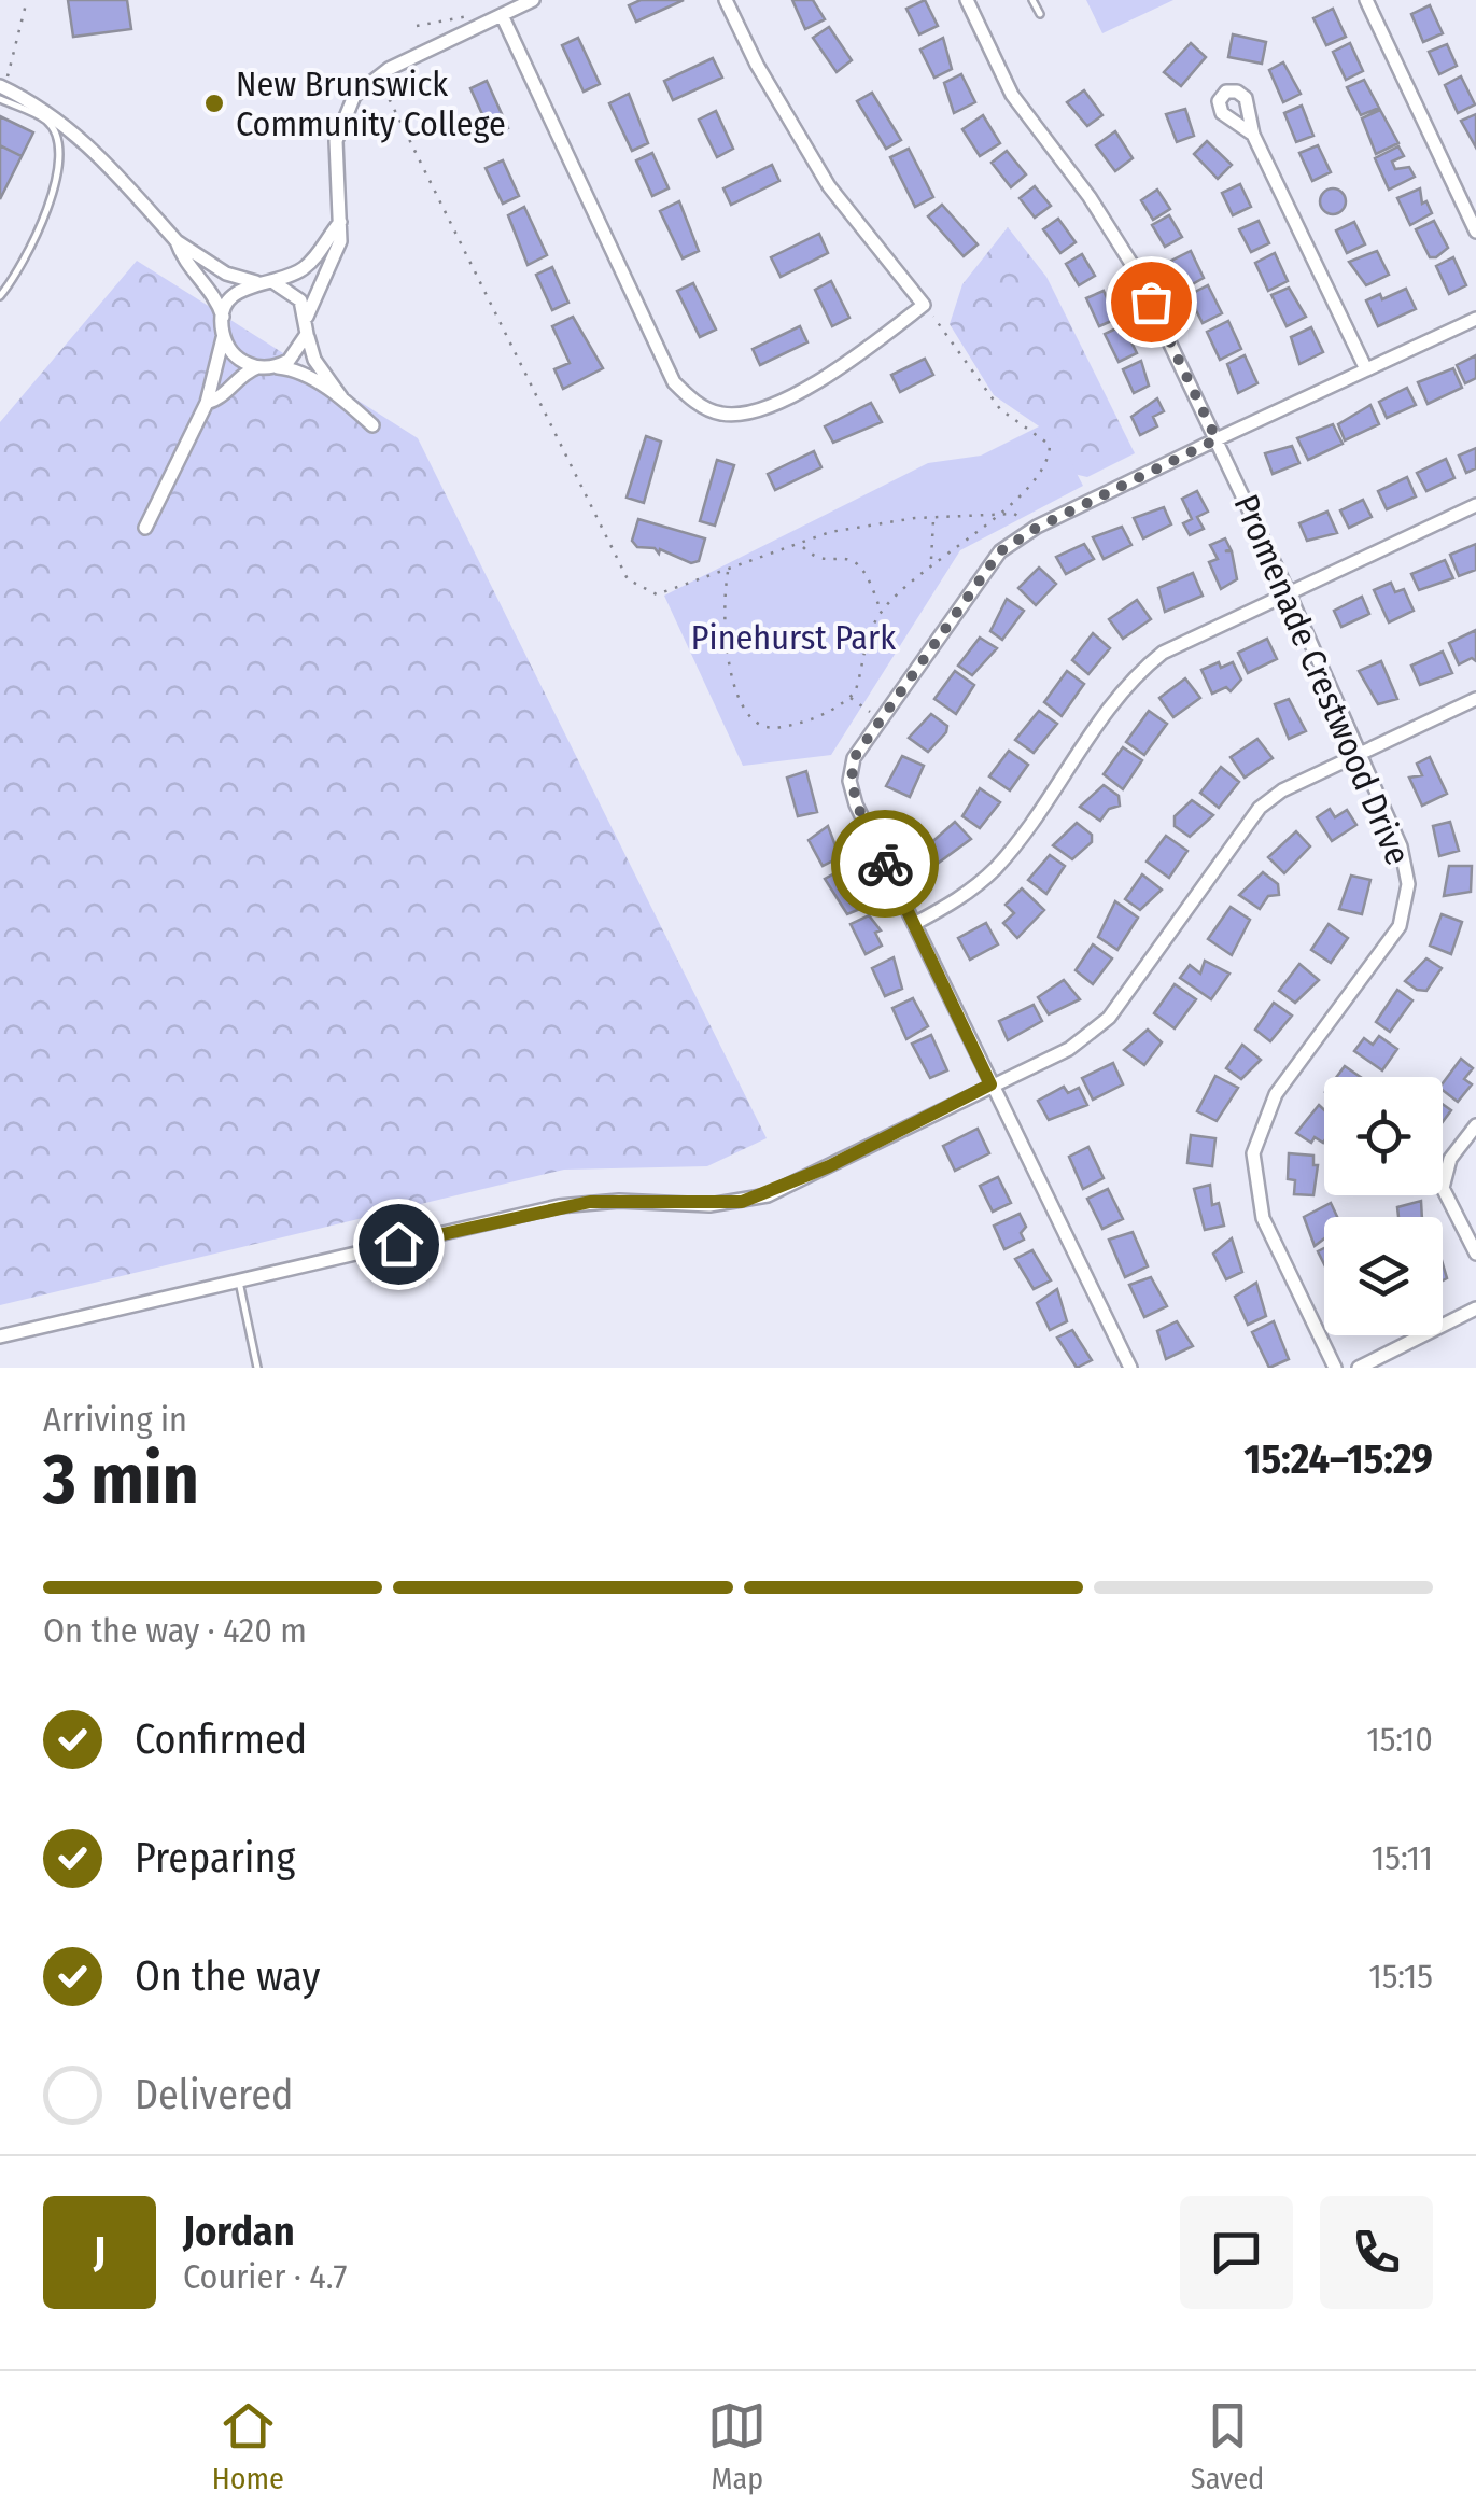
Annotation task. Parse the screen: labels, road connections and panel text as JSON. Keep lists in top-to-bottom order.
{
  "streets": {
    "street": ["Promenade Crestwood Drive"]
  },
  "parks": ["Pinehurst Park"],
  "places": ["New Brunswick Community College"],
  "page": {
    "heading": ["3 min", "Arriving in", "15:24–15:29"],
    "panel": ["Jordan", "Courier · 4.7"],
    "bar": "On the way · 420 m",
    "list": [
      ["Confirmed", "15:10"],
      ["Preparing", "15:11"],
      ["On the way", "15:15"],
      "Delivered"
    ],
    "round": "J",
    "tabs": ["Home", "Map", "Saved"]
  }
}
